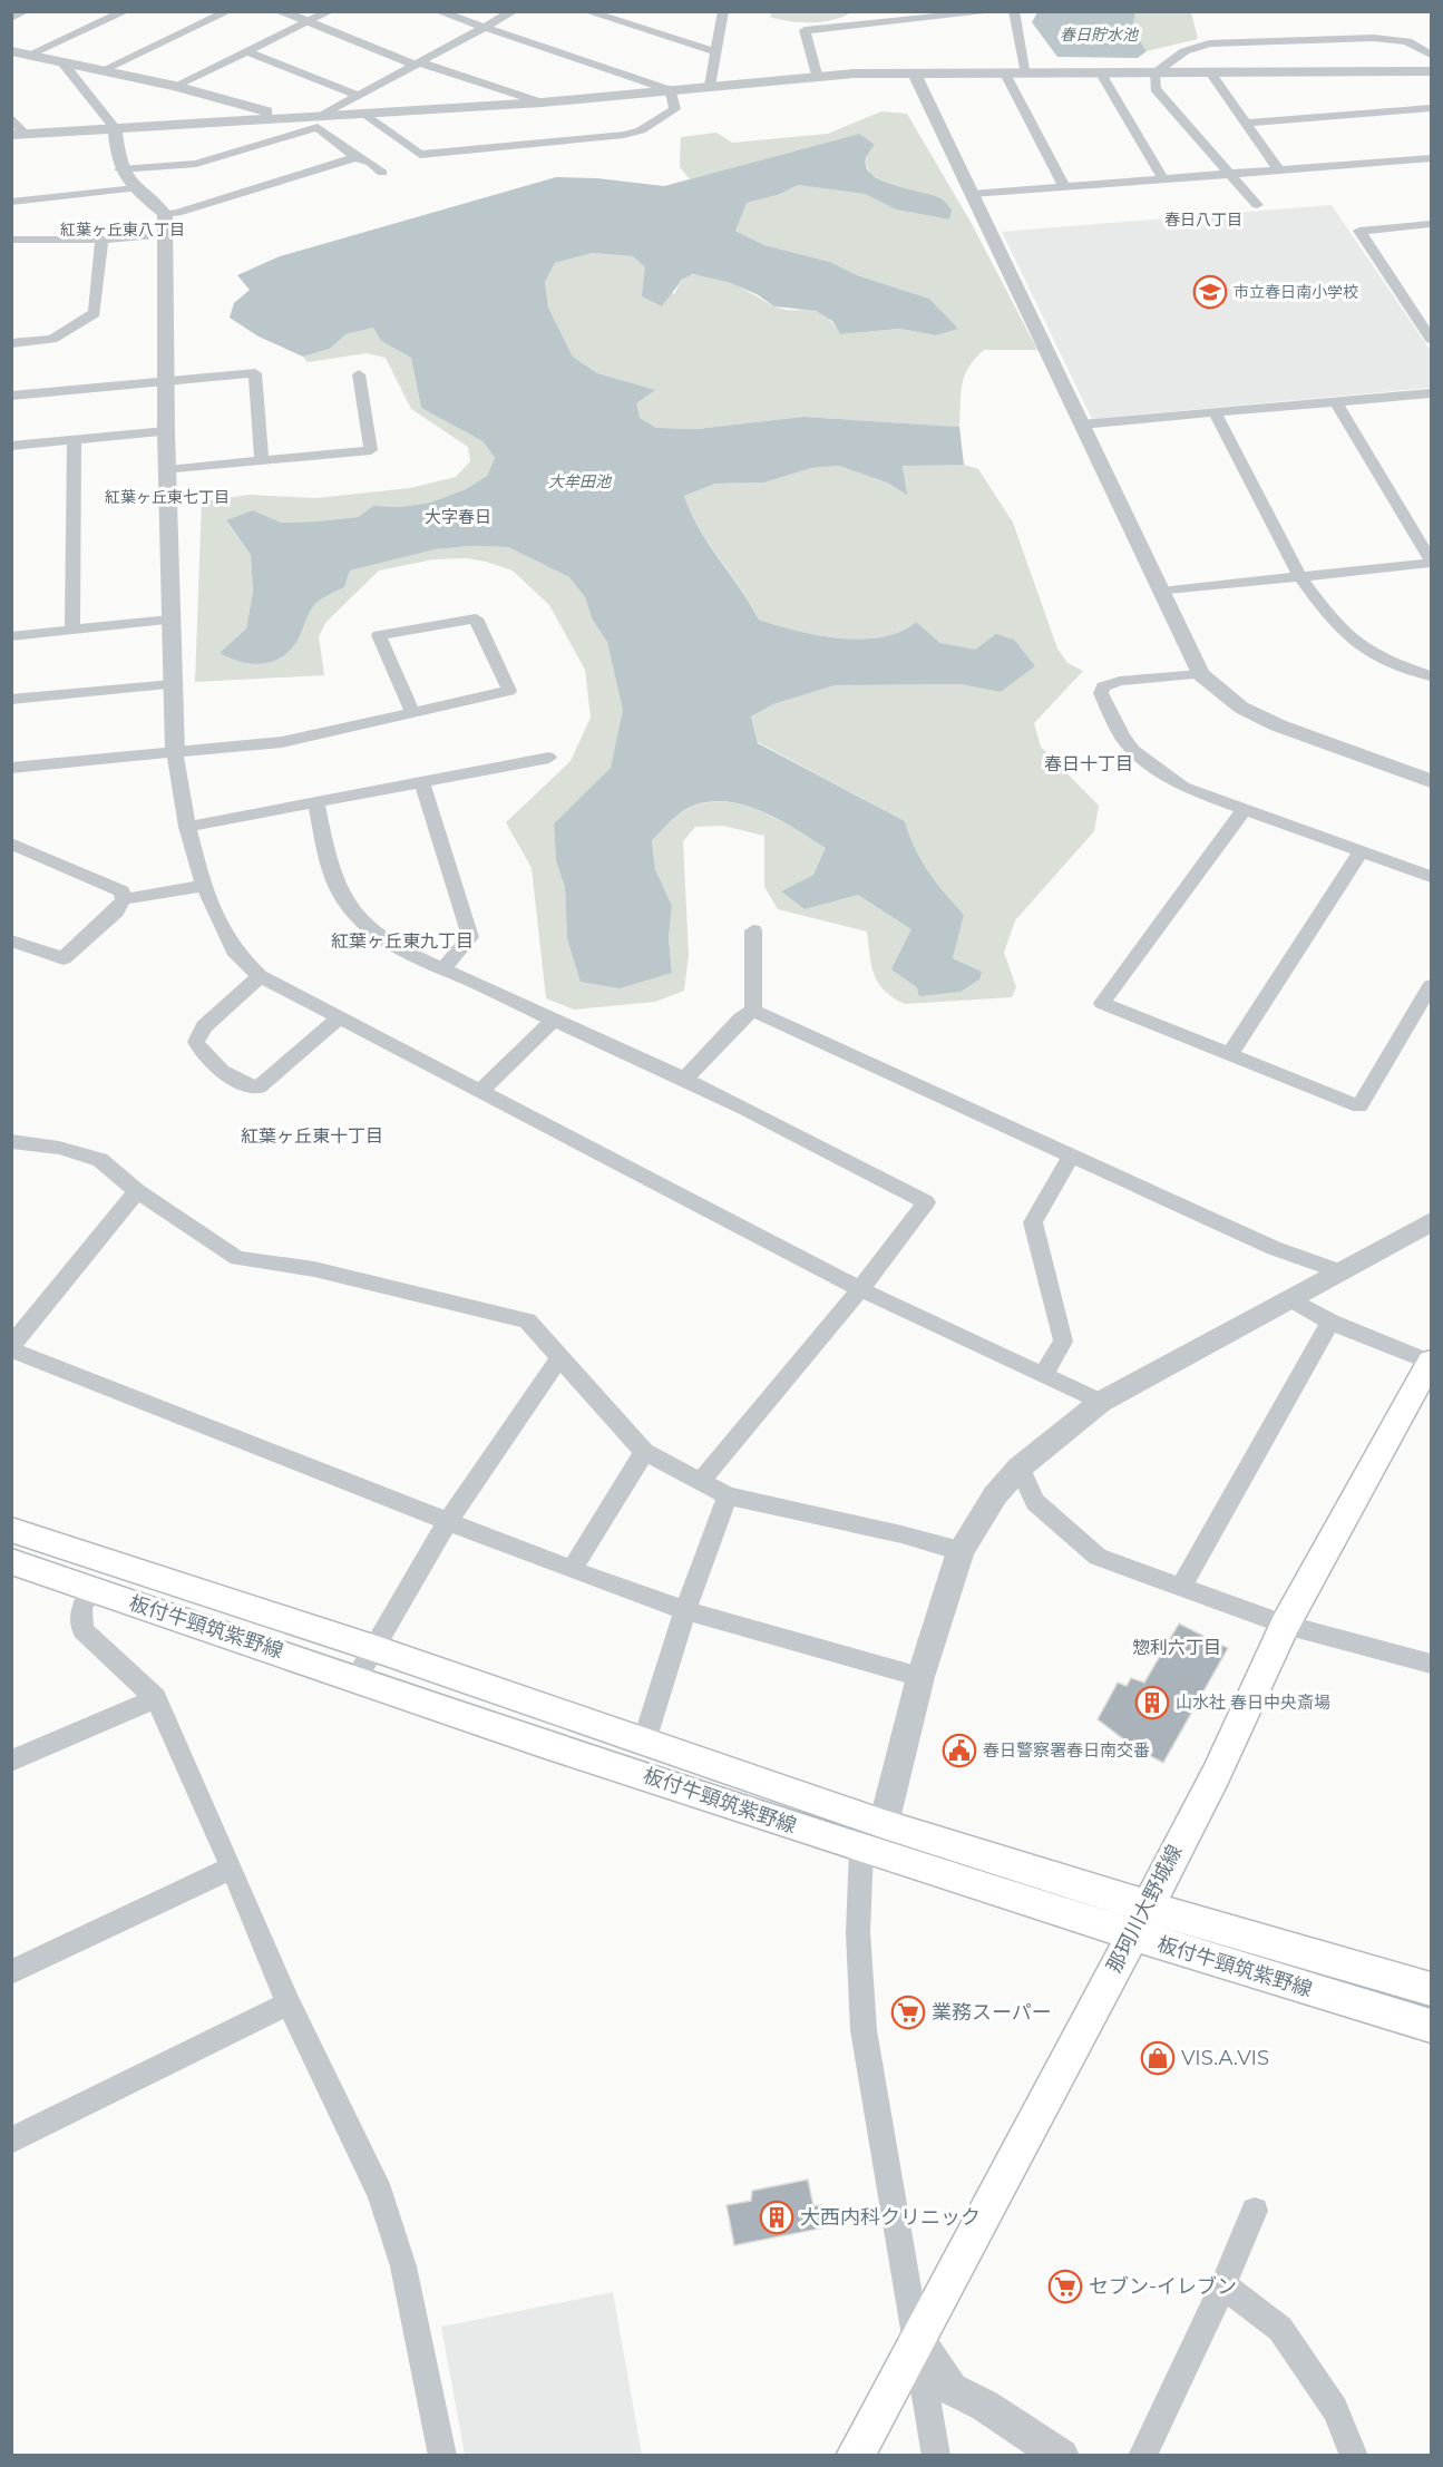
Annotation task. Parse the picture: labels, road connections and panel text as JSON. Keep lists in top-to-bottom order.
{
  "streets": {
    "main road": ["板付牛頸筑紫野線", "那珂川大野城線"]
  },
  "crossings": [
    ["板付牛頸筑紫野線", "那珂川大野城線"]
  ],
  "districts": [
    "春日八丁目",
    "紅葉ヶ丘東八丁目",
    "紅葉ヶ丘東七丁目",
    "大字春日",
    "春日十丁目",
    "紅葉ヶ丘東九丁目",
    "紅葉ヶ丘東十丁目",
    "惣利六丁目"
  ],
  "water": ["春日貯水池", "大牟田池"],
  "places": {
    "school or university": ["市立春日南小学校"],
    "building": ["山水社 春日中央斎場", "大西内科クリニック"],
    "public building": ["春日警察署春日南交番"],
    "supermarket": ["業務スーパー", "セブン-イレブン"],
    "shop": ["VIS.A.VIS"]
  }
}
